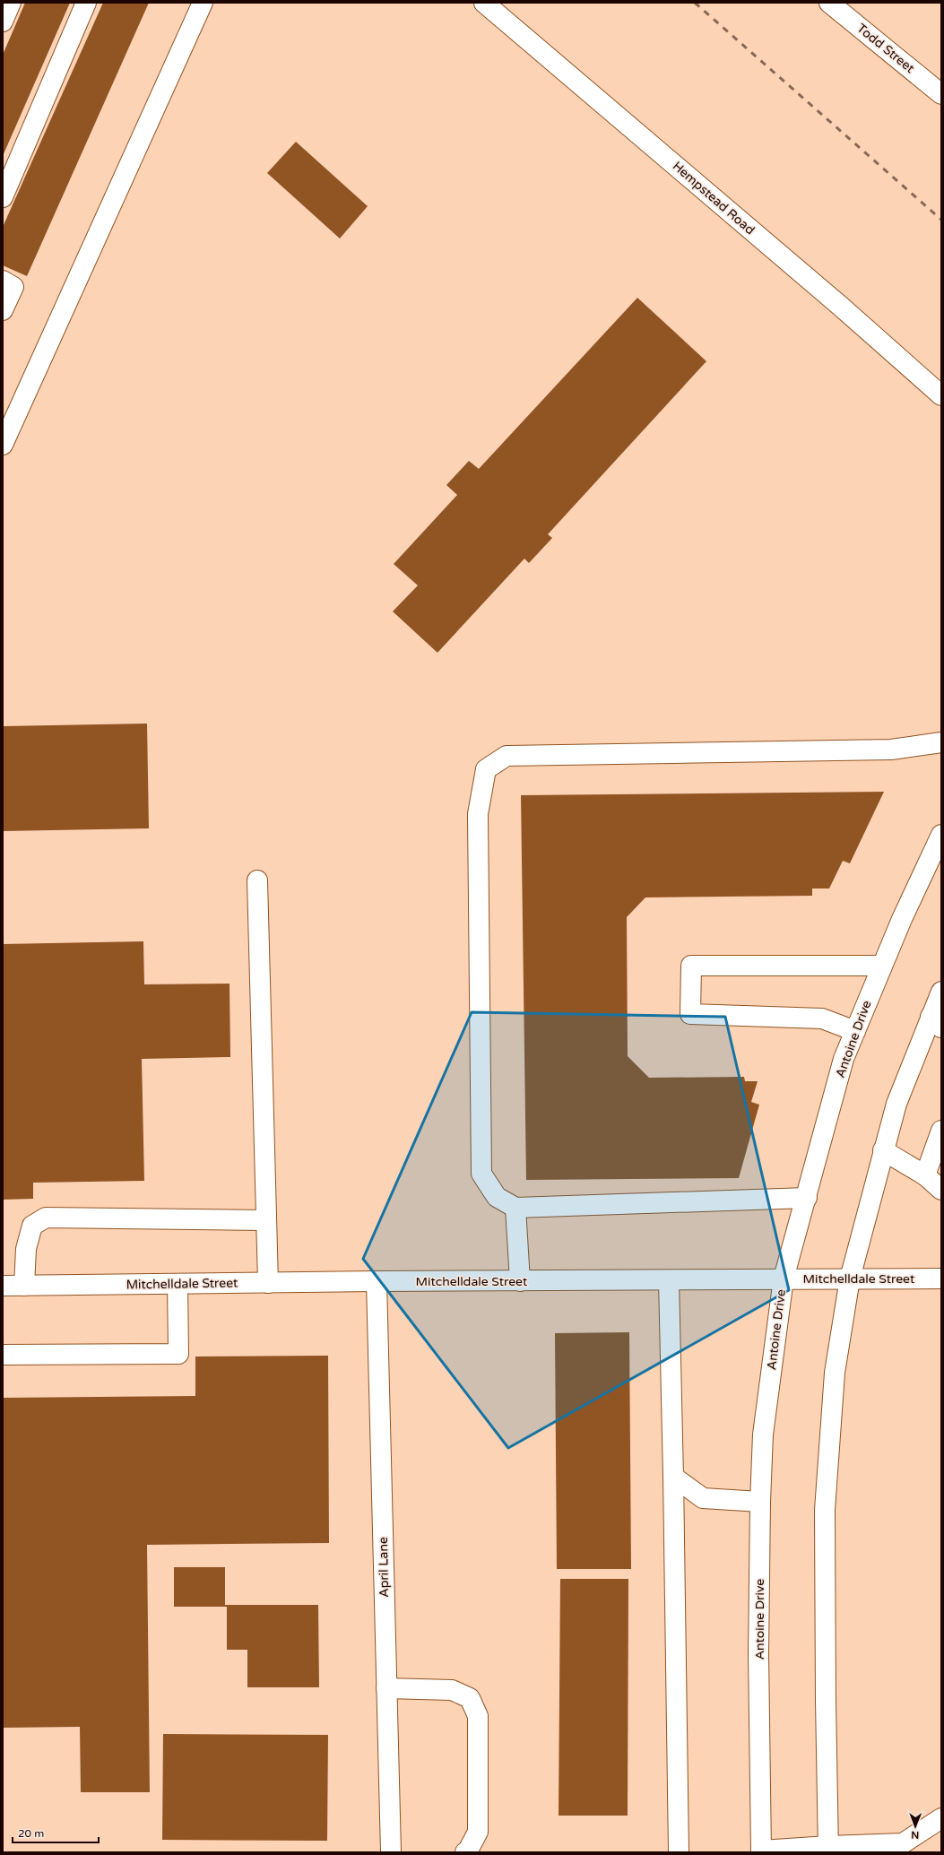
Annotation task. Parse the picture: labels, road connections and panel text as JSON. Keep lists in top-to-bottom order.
{
  "streets": {
    "main road": [
      "Todd Street",
      "Hempstead Road",
      "Antoine Drive",
      "Mitchelldale Street",
      "April Lane"
    ]
  },
  "crossings": [
    ["Antoine Drive", "Mitchelldale Street"],
    ["Mitchelldale Street", "April Lane"]
  ],
  "scale_bar": "20 m",
  "north": "bottom"
}
